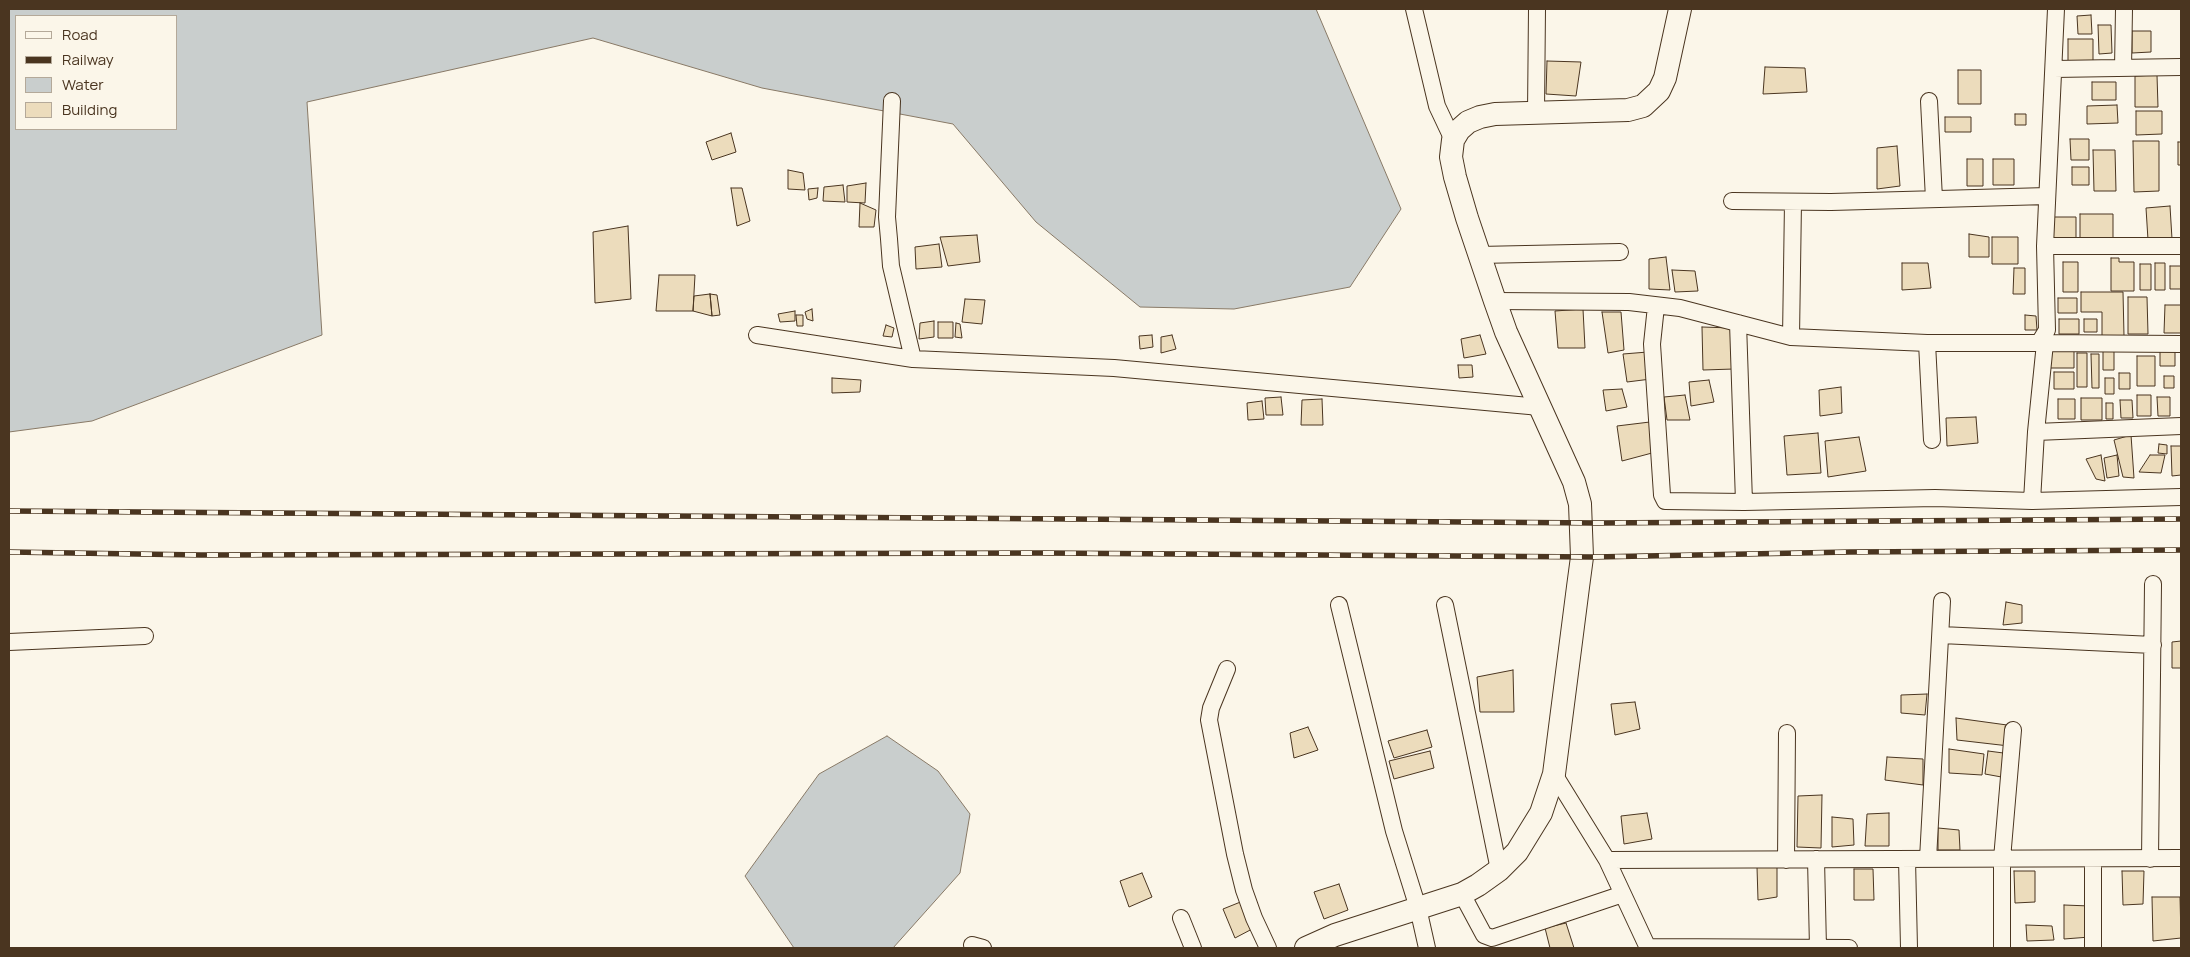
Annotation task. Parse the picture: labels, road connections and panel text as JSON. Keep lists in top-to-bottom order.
{
  "legend": [
    "Road",
    "Railway",
    "Water",
    "Building"
  ]
}
